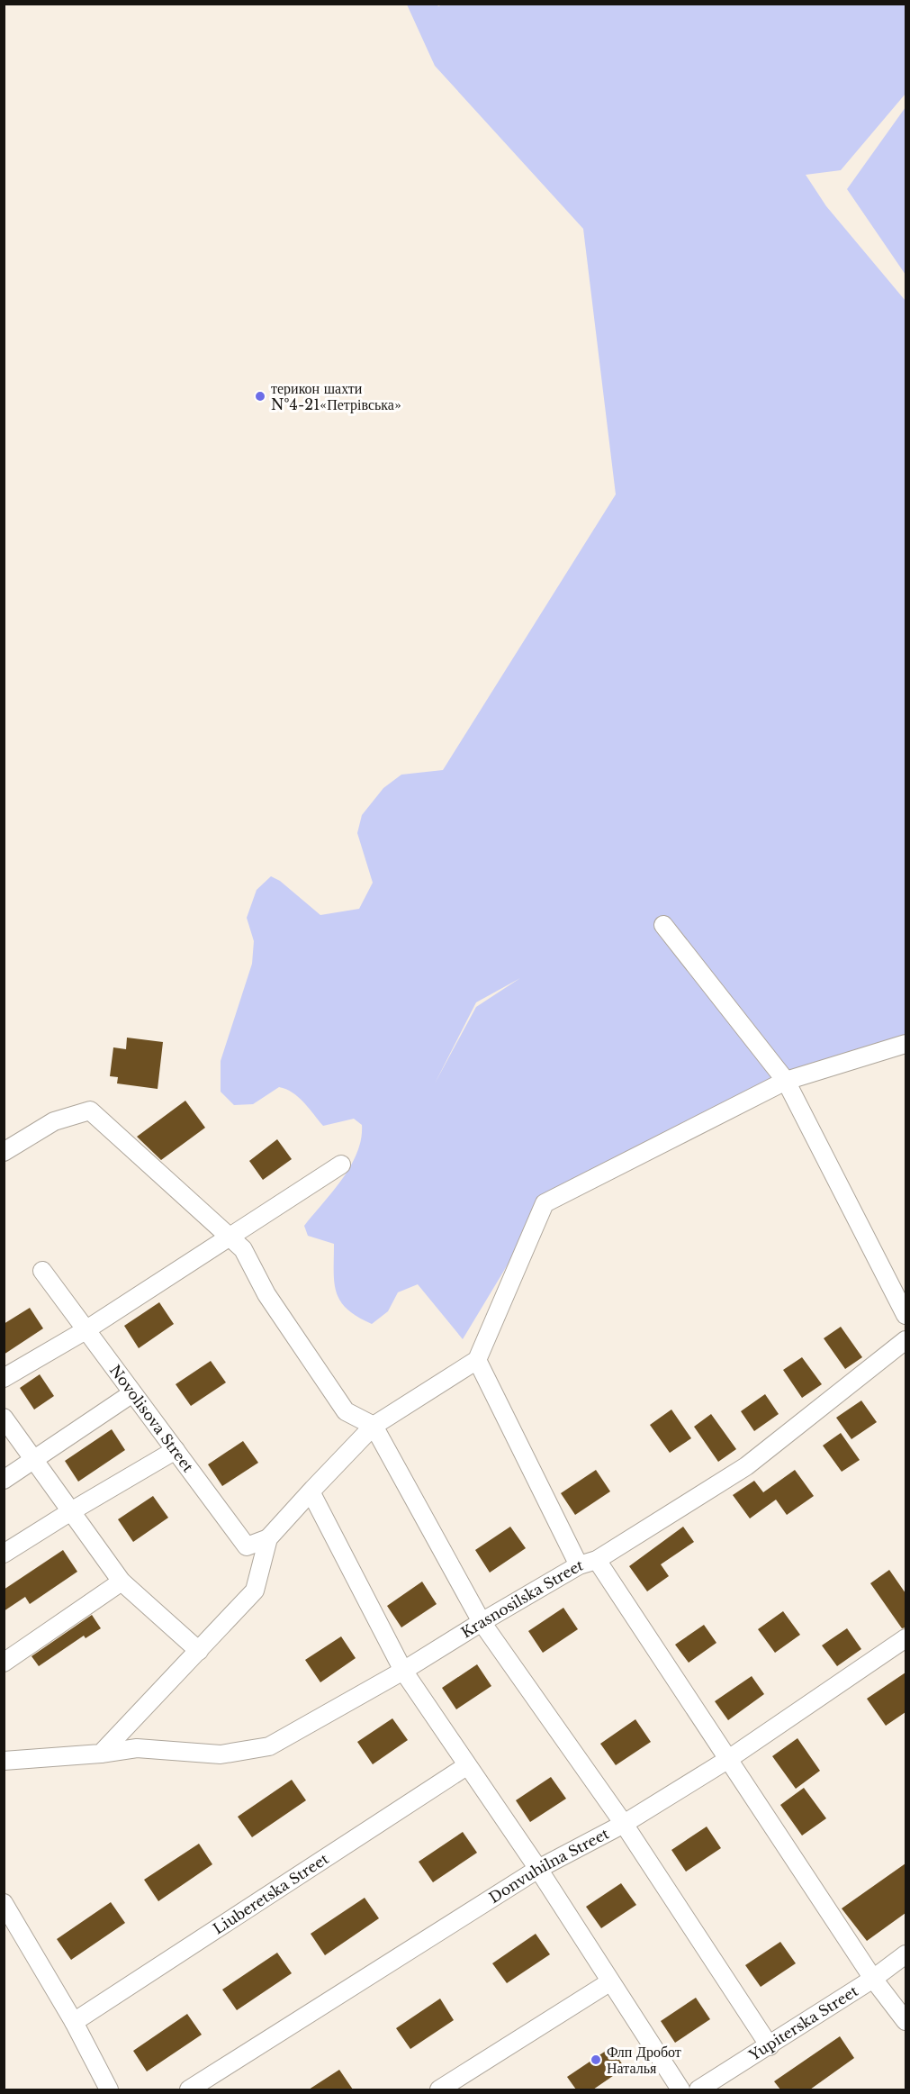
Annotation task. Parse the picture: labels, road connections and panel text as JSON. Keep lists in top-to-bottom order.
{
  "streets": {
    "street": [
      "Novolisova Street",
      "Krasnosilska Street",
      "Donvuhilna Street",
      "Liuberetska Street",
      "Yupiterska Street"
    ]
  },
  "places": ["терикон шахти №4-21«Петрівська»", "Флп Дробот Наталья"]
}
